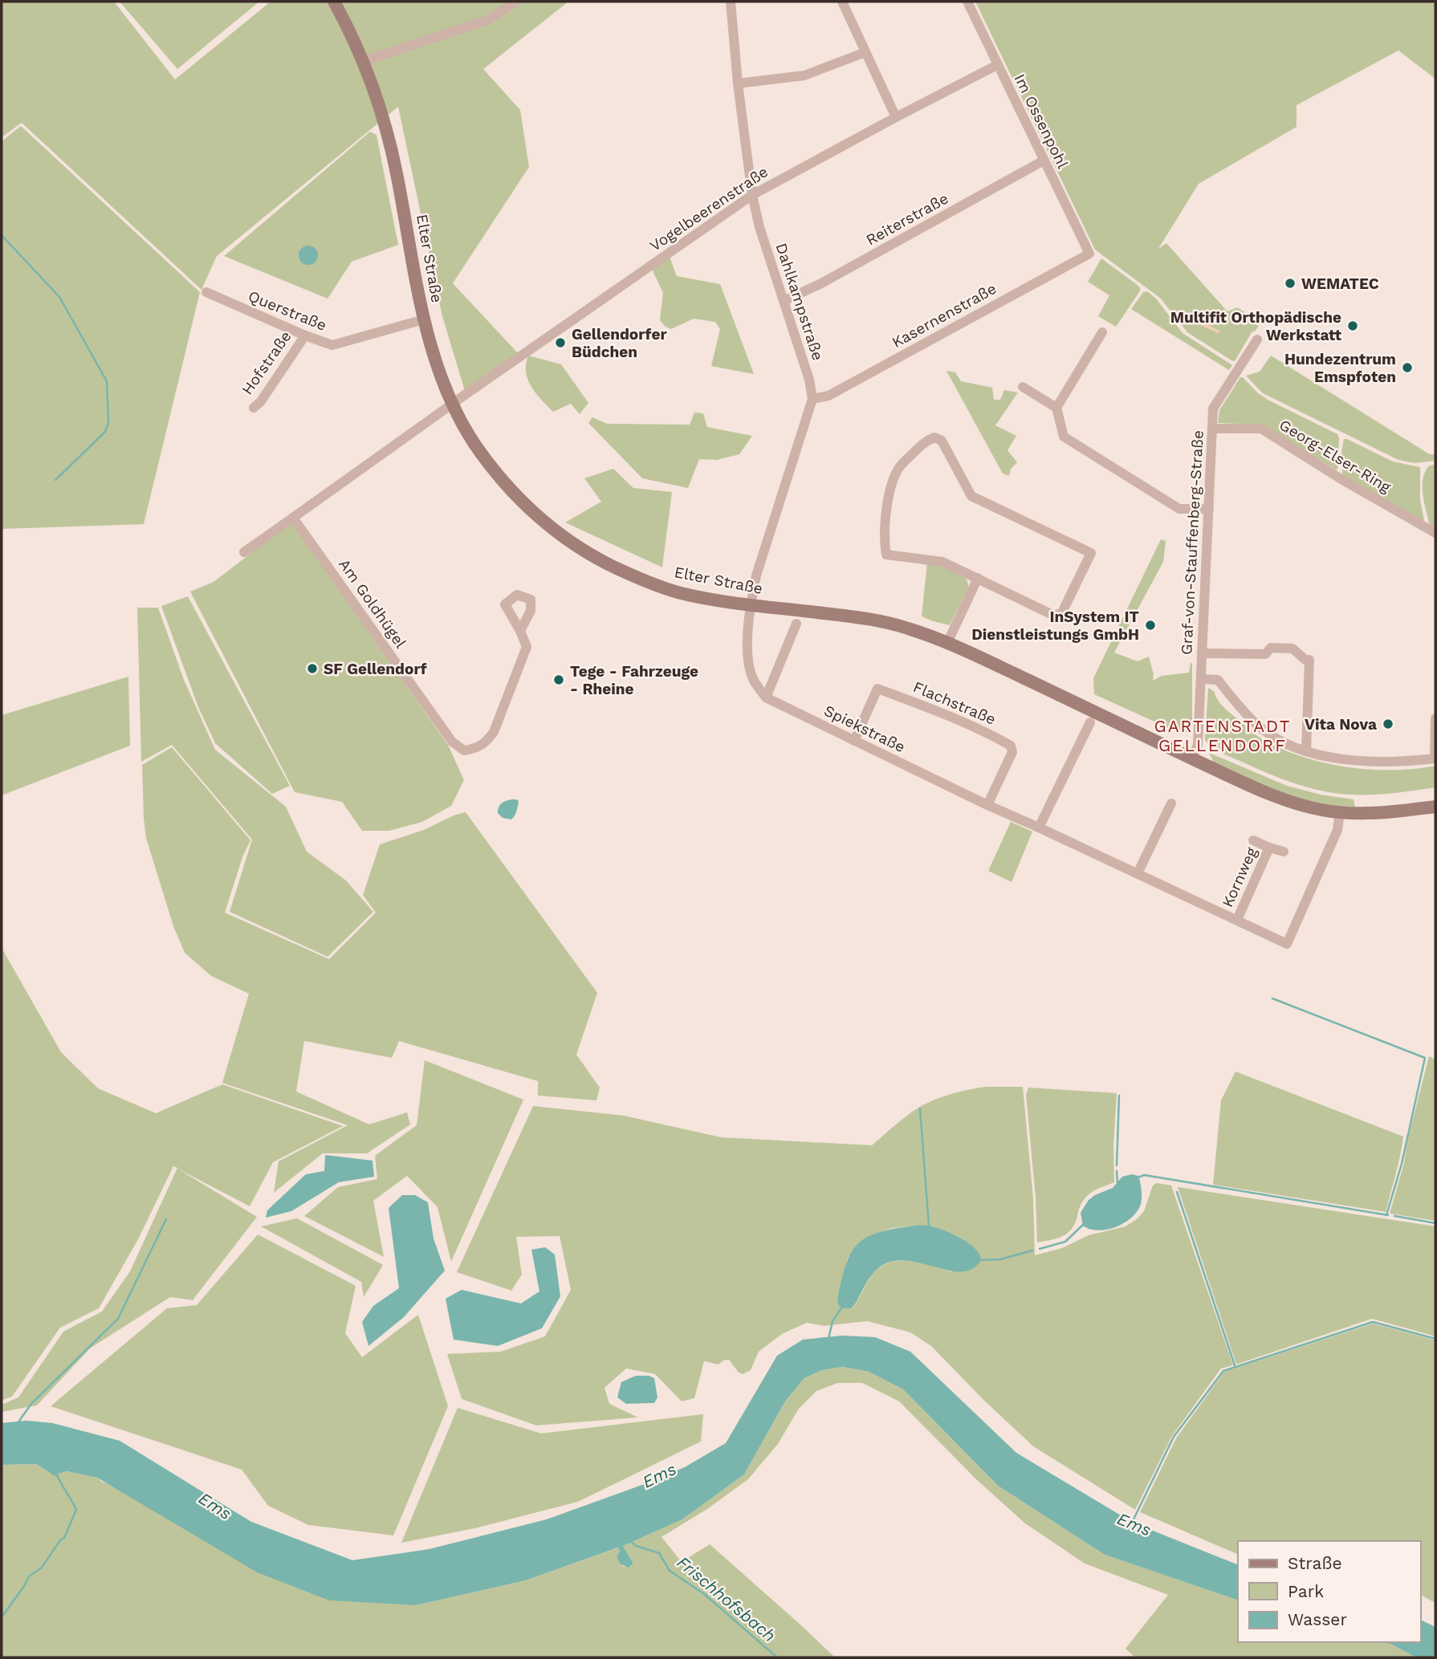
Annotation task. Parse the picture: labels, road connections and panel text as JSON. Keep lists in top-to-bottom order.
{
  "streets": {
    "main road": ["Elter Straße"],
    "street": [
      "Im Ossenpohl",
      "Vogelbeerenstraße",
      "Reiterstraße",
      "Dahlkampstraße",
      "Querstraße",
      "Kasernenstraße",
      "Hofstraße",
      "Georg-Elser-Ring",
      "Graf-von-Stauffenberg-Straße",
      "Am Goldhügel",
      "Flachstraße",
      "Spiekstraße",
      "Kornweg"
    ]
  },
  "crossings": [
    ["Im Ossenpohl", "Vogelbeerenstraße"],
    ["Im Ossenpohl", "Reiterstraße"],
    ["Im Ossenpohl", "Kasernenstraße"],
    ["Vogelbeerenstraße", "Elter Straße"],
    ["Vogelbeerenstraße", "Dahlkampstraße"],
    ["Reiterstraße", "Dahlkampstraße"],
    ["Elter Straße", "Dahlkampstraße"],
    ["Elter Straße", "Querstraße"],
    ["Elter Straße", "Graf-von-Stauffenberg-Straße"],
    ["Elter Straße", "Spiekstraße"],
    ["Dahlkampstraße", "Kasernenstraße"],
    ["Querstraße", "Hofstraße"],
    ["Georg-Elser-Ring", "Graf-von-Stauffenberg-Straße"],
    ["Flachstraße", "Spiekstraße"],
    ["Spiekstraße", "Kornweg"]
  ],
  "districts": ["GARTENSTADT GELLENDORF"],
  "water": ["Ems", "Frischhofsbach"],
  "places": [
    "WEMATEC",
    "Multifit Orthopädische Werkstatt",
    "Gellendorfer Büdchen",
    "Hundezentrum Emspfoten",
    "InSystem IT Dienstleistungs GmbH",
    "SF Gellendorf",
    "Tege - Fahrzeuge - Rheine",
    "Vita Nova"
  ],
  "legend": ["Straße", "Park", "Wasser"]
}
